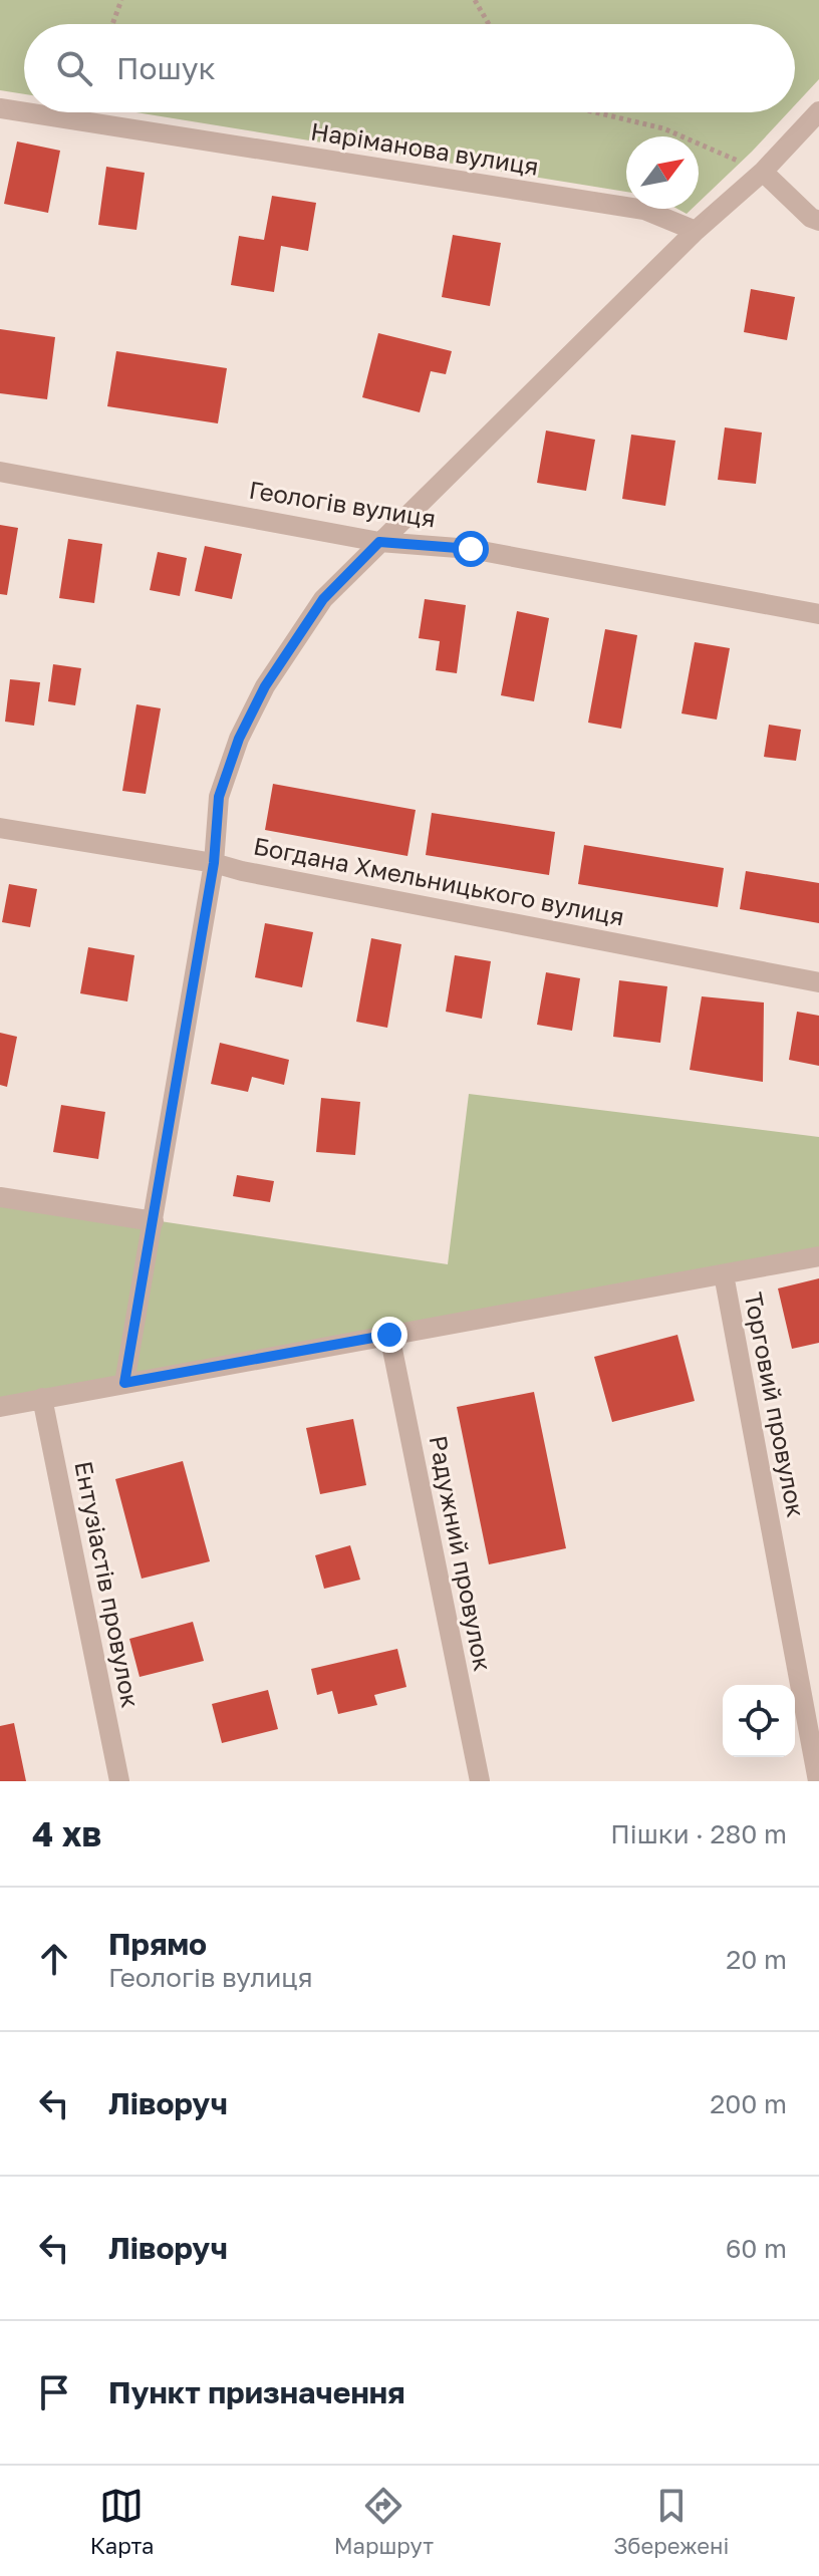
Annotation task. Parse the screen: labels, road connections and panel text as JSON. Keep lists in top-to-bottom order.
{
  "streets": {
    "street": [
      "Наріманова вулиця",
      "Геологів вулиця",
      "Богдана Хмельницького вулиця",
      "Торговий провулок",
      "Радужний провулок",
      "Ентузіастів провулок"
    ]
  },
  "north": "top right",
  "page": {
    "search": "Пошук",
    "heading": ["4 хв", "Пішки · 280 m"],
    "list": [
      ["Прямо", "Геологів вулиця", "20 m"],
      ["Ліворуч", "200 m"],
      ["Ліворуч", "60 m"],
      "Пункт призначення"
    ],
    "nav": ["Карта", "Маршрут", "Збережені"]
  }
}
